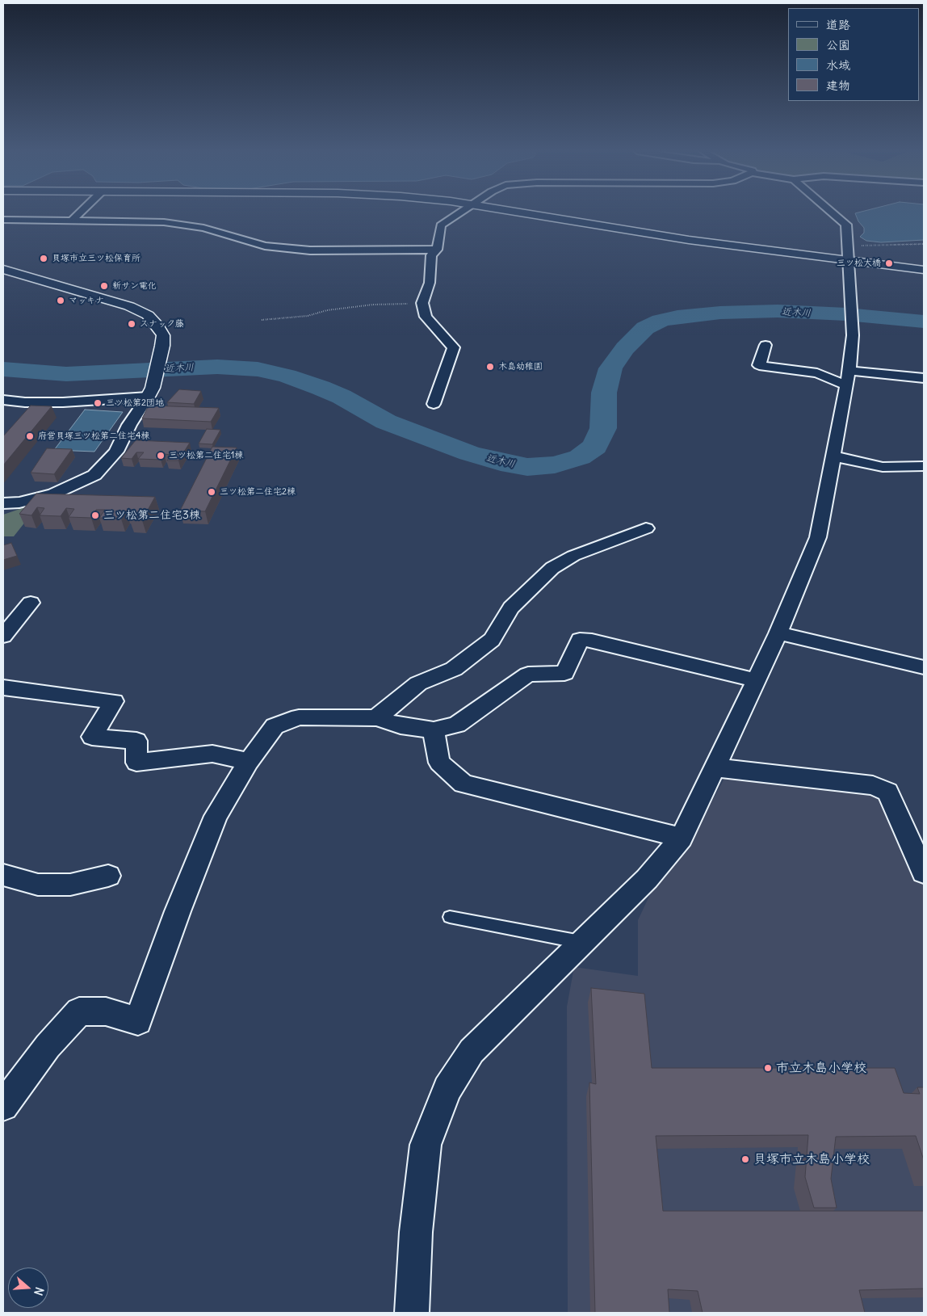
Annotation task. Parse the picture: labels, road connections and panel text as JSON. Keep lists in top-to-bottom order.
{
  "water": ["近木川"],
  "places": [
    "貝塚市立三ツ松保育所",
    "三ツ松大橋",
    "新サン電化",
    "マッキナ",
    "スナック藤",
    "木島幼稚園",
    "三ツ松第2団地",
    "府営貝塚三ツ松第二住宅4棟",
    "三ツ松第二住宅1棟",
    "三ツ松第二住宅2棟",
    "三ツ松第二住宅3棟",
    "市立木島小学校",
    "貝塚市立木島小学校"
  ],
  "legend": [
    "道路",
    "公園",
    "水域",
    "建物"
  ],
  "north": "right"
}
